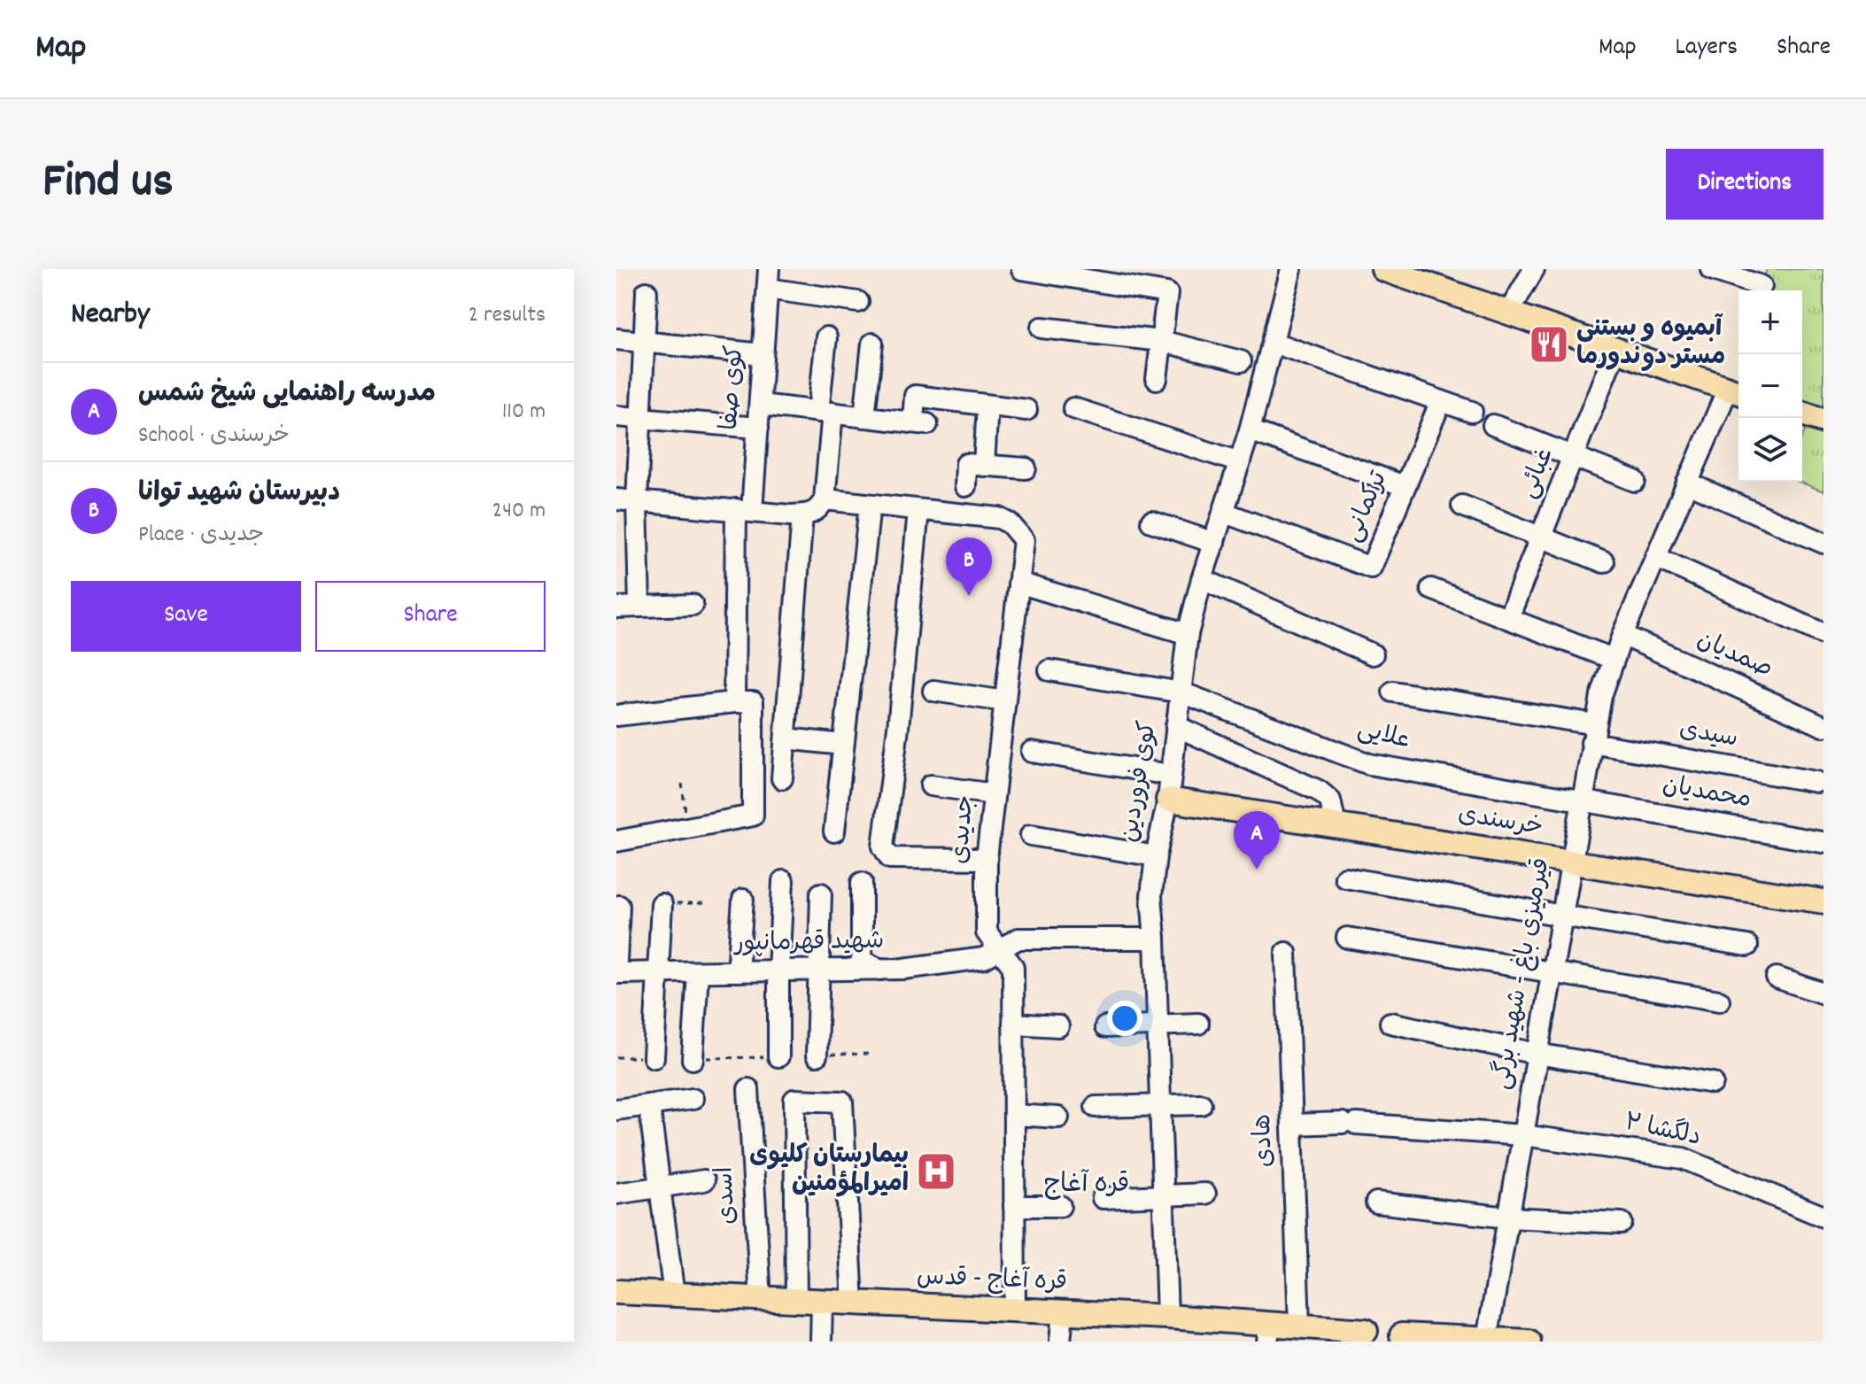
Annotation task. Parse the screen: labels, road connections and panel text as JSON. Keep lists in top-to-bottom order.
{
  "streets": {
    "main road": ["خرسندی", "قره آغاج - قدس"],
    "street": [
      "کوی صفا",
      "غبائی",
      "ترکمانی",
      "صمدیان",
      "سیدی",
      "علایی",
      "کوی فروردین",
      "محمدیان",
      "جدیدی",
      "شهید قهرمانپور",
      "قیرمیزی باغ - شهید برگی",
      "دلگشا ۲",
      "هادی",
      "اسدی"
    ]
  },
  "crossings": [
    ["ترکمانی", "کوی فروردین"],
    ["صمدیان", "قیرمیزی باغ - شهید برگی"],
    ["سیدی", "قیرمیزی باغ - شهید برگی"],
    ["علایی", "کوی فروردین"],
    ["علایی", "محمدیان"],
    ["علایی", "قیرمیزی باغ - شهید برگی"],
    ["کوی فروردین", "خرسندی"],
    ["کوی فروردین", "شهید قهرمانپور"],
    ["کوی فروردین", "قره آغاج - قدس"],
    ["محمدیان", "قیرمیزی باغ - شهید برگی"],
    ["خرسندی", "قیرمیزی باغ - شهید برگی"],
    ["جدیدی", "شهید قهرمانپور"],
    ["جدیدی", "قره آغاج - قدس"],
    ["قیرمیزی باغ - شهید برگی", "دلگشا ۲"],
    ["دلگشا ۲", "هادی"],
    ["هادی", "قره آغاج - قدس"],
    ["اسدی", "قره آغاج - قدس"]
  ],
  "districts": ["قره آغاج"],
  "places": {
    "restaurant": ["آبمیوه و بستنی مستر دوندورما"],
    "hospital": ["بیمارستان کلیوی امیرالمؤمنین"]
  },
  "page": {
    "header": "Map",
    "nav": ["Map", "Layers", "Share"],
    "title": "Find us",
    "buttons": [
      "Directions",
      ["Save", "Share"]
    ],
    "heading": ["Nearby", "2 results"],
    "map_buttons": ["+", "−"],
    "list": [
      {
        "mark": "A",
        "name": "مدرسه راهنمایی شیخ شمس",
        "note": "School · خرسندی",
        "value": "110 m"
      },
      {
        "mark": "B",
        "name": "دبیرستان شهید توانا",
        "note": "Place · جدیدی",
        "value": "240 m"
      }
    ],
    "pins": ["B", "A"]
  }
}
